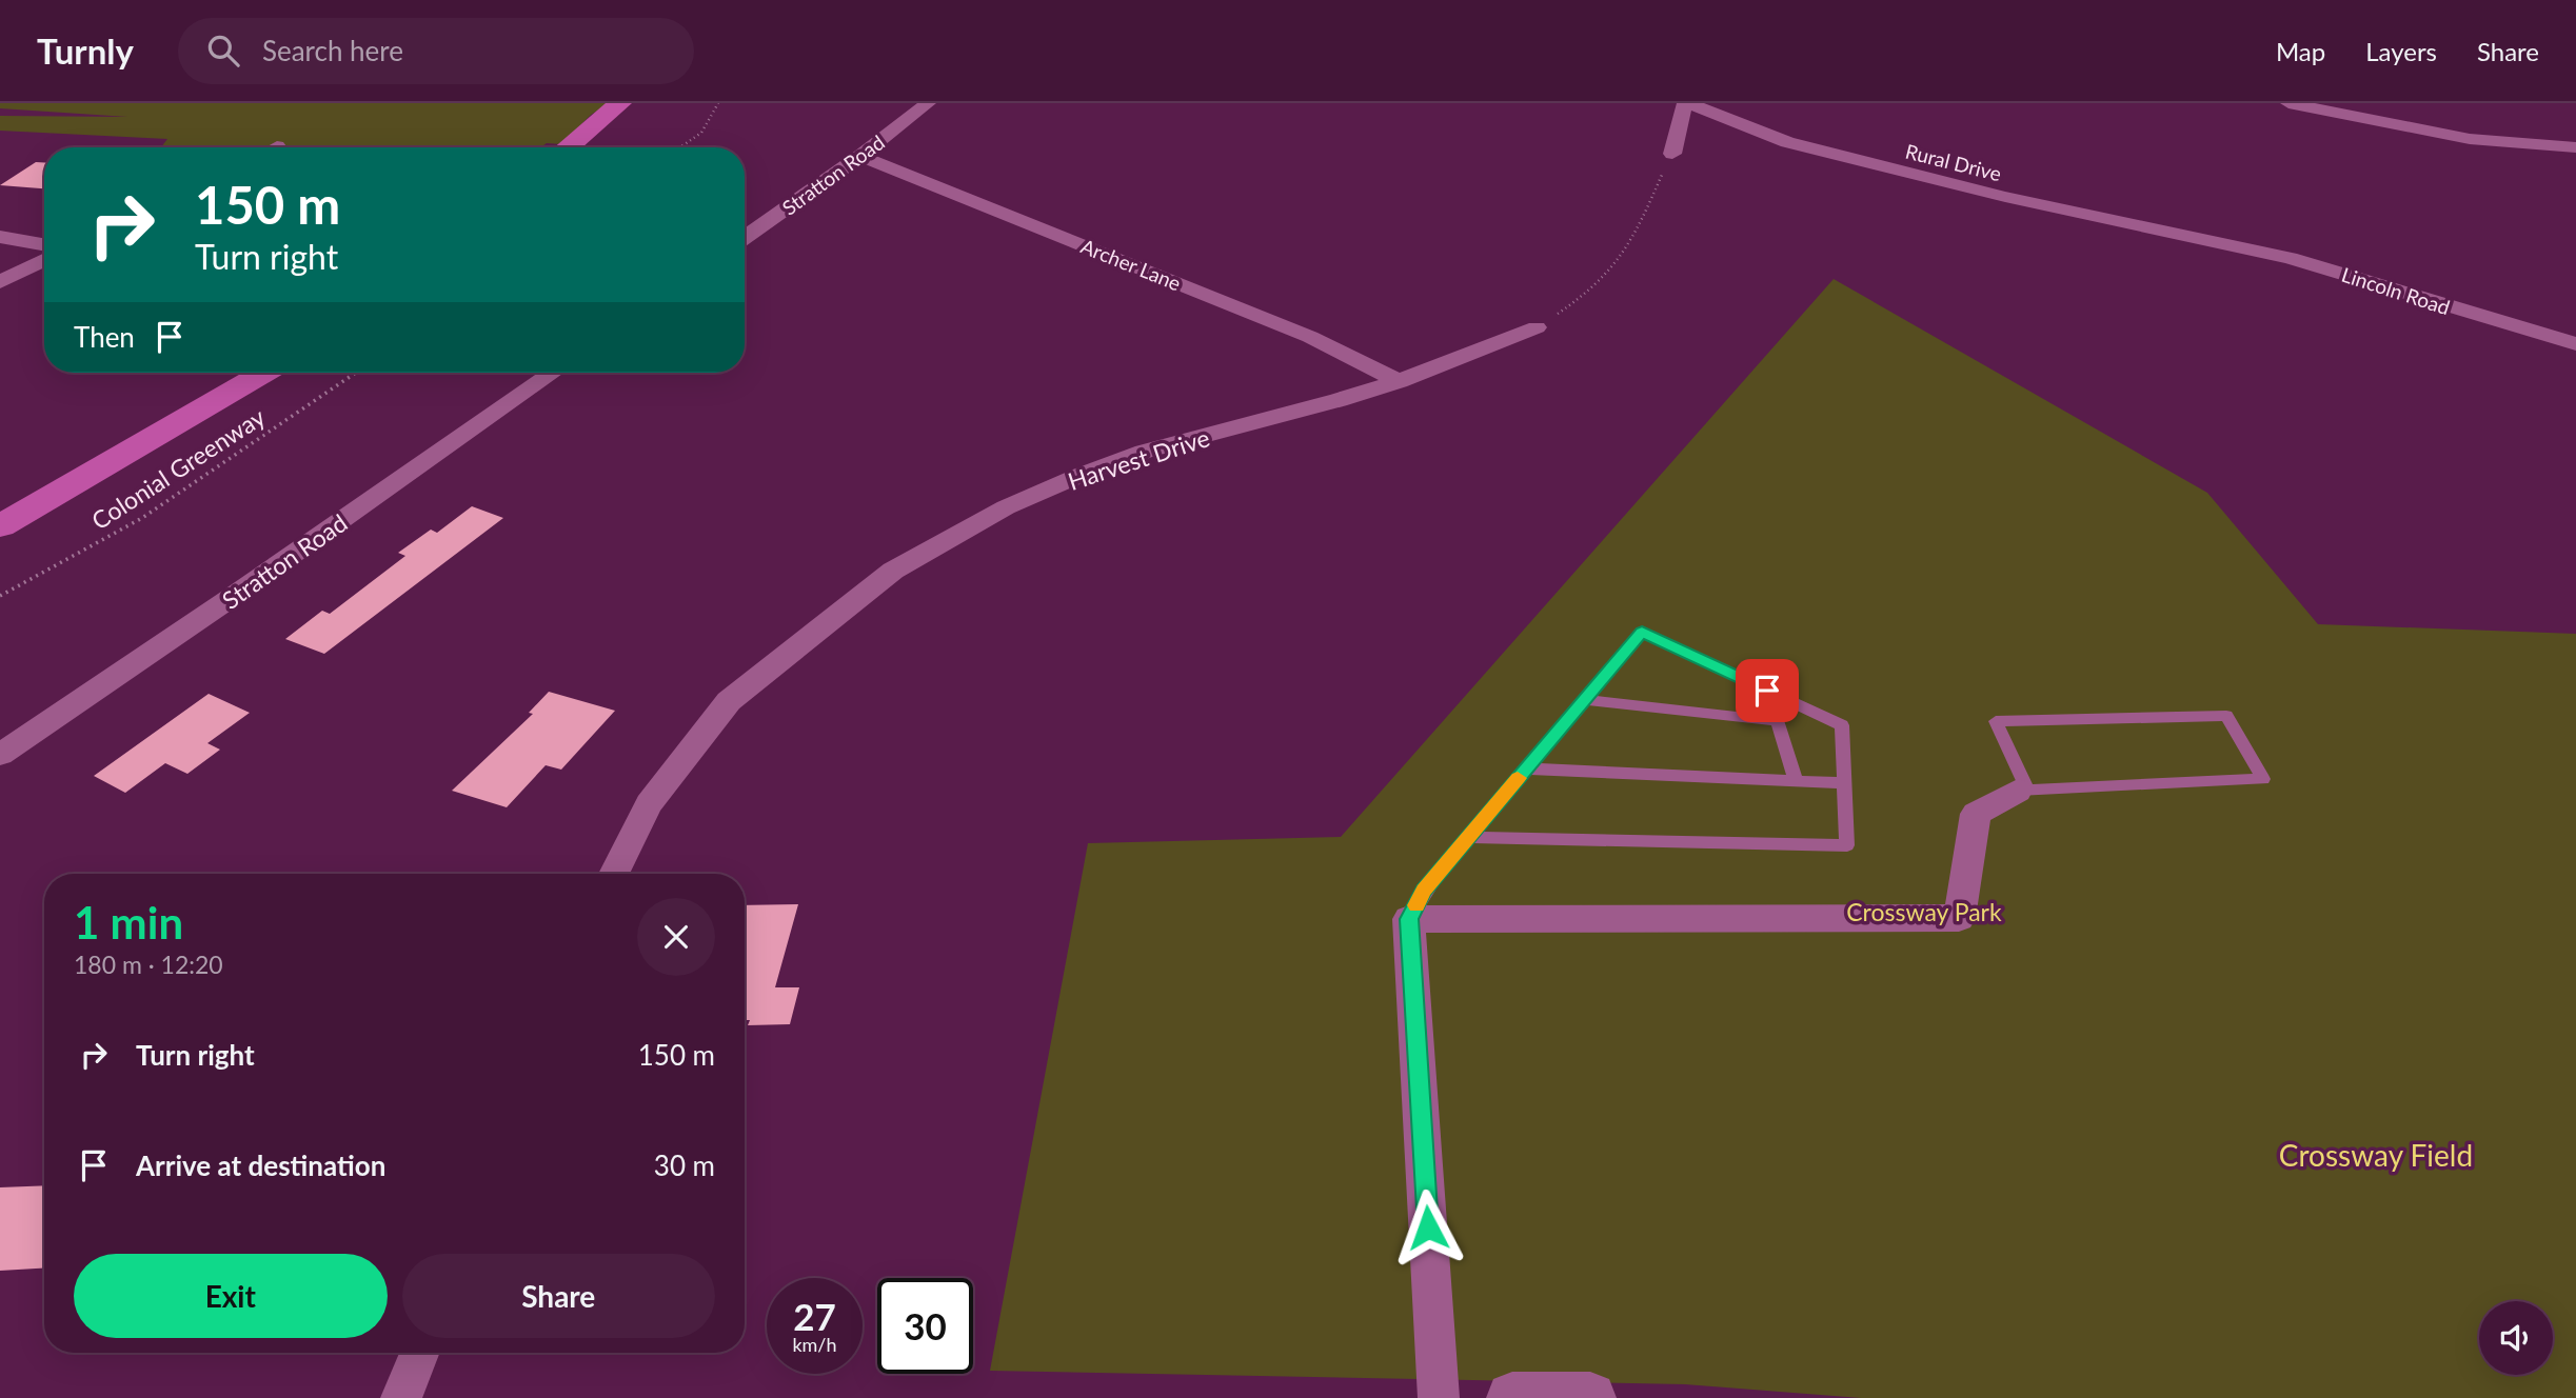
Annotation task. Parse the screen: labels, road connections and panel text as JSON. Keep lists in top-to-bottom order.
{
  "streets": {
    "street": [
      "Rural Drive",
      "Stratton Road",
      "Archer Lane",
      "Lincoln Road",
      "Harvest Drive"
    ],
    "path": ["Colonial Greenway"]
  },
  "crossings": [
    ["Rural Drive", "Lincoln Road"],
    ["Stratton Road", "Archer Lane"],
    ["Archer Lane", "Harvest Drive"]
  ],
  "parks": ["Crossway Park", "Crossway Field"],
  "page": {
    "header": "Turnly",
    "search": "Search here",
    "nav": ["Map", "Layers", "Share"],
    "turn": ["150 m", "Turn right"],
    "then": "Then",
    "heading": ["1 min", "180 m · 12:20"],
    "list": [
      {
        "name": "Turn right",
        "value": "150 m"
      },
      {
        "name": "Arrive at destination",
        "value": "30 m"
      }
    ],
    "buttons": ["Exit", "Share"],
    "speed": "27 km/h",
    "limit": "30"
  }
}
